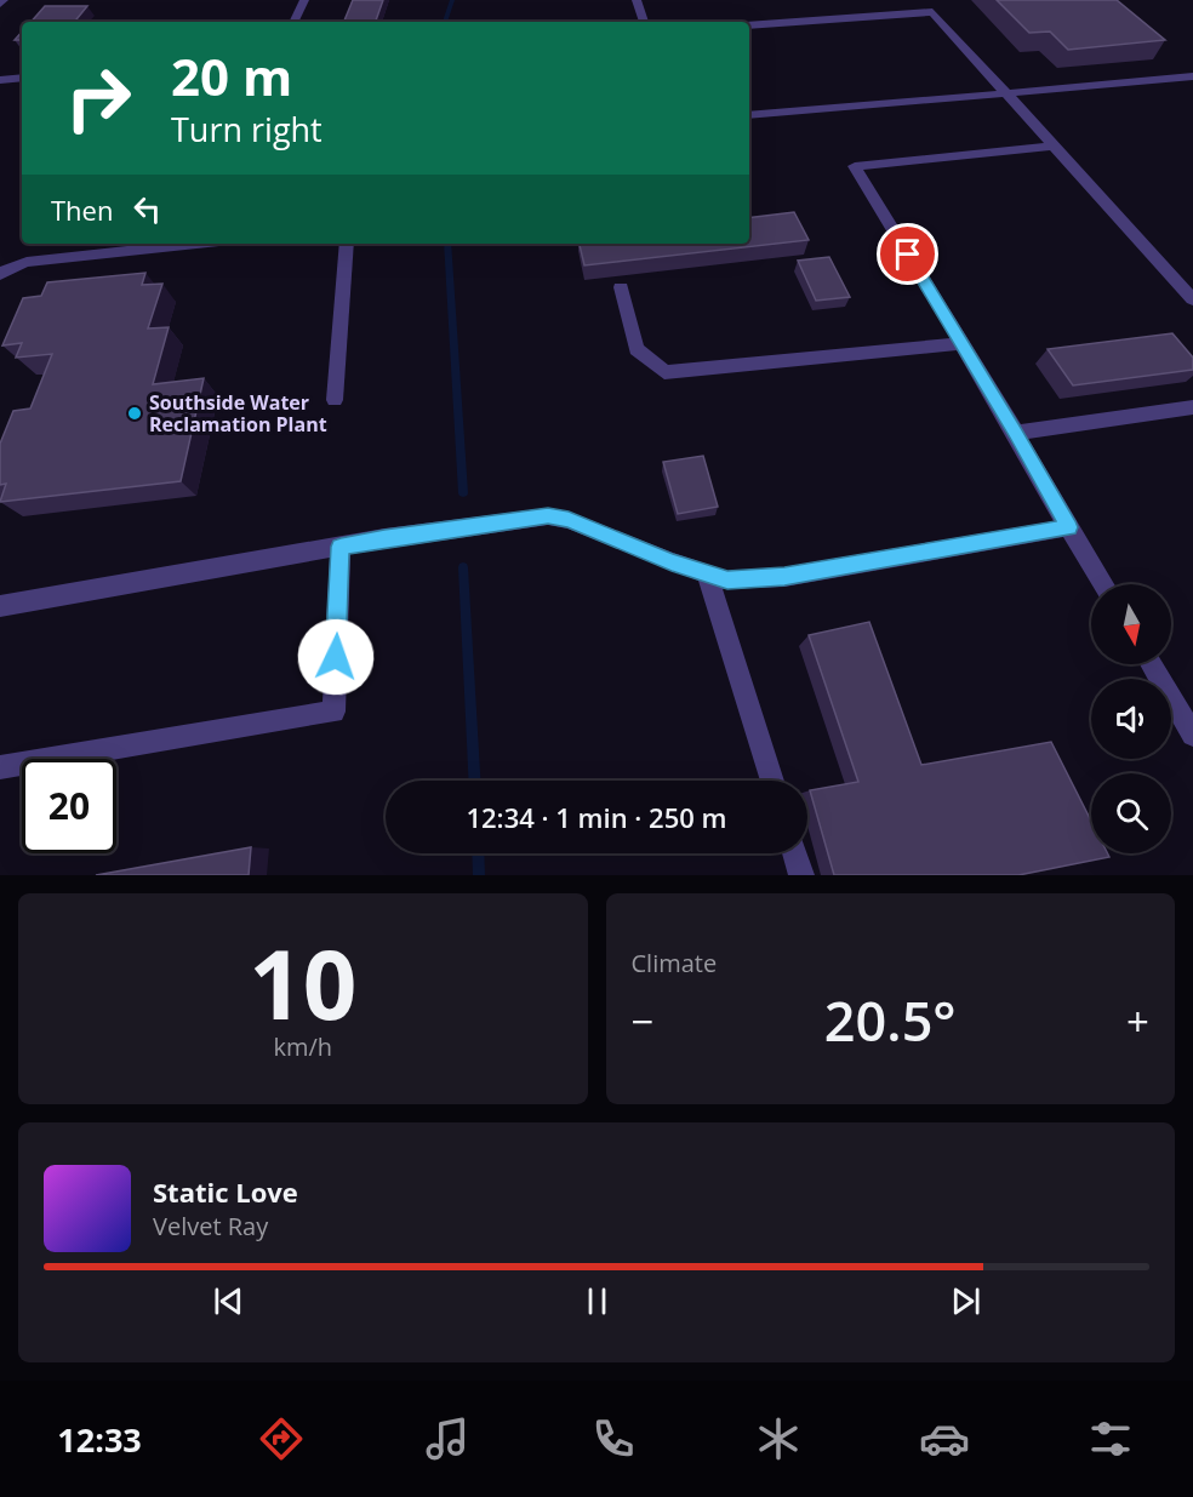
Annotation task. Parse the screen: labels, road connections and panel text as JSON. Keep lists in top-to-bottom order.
{
  "places": ["Southside Water Reclamation Plant"],
  "north": "bottom",
  "page": {
    "turn": ["20 m", "Turn right"],
    "then": "Then",
    "limit": "20",
    "trip": "12:34 · 1 min · 250 m",
    "tile": [
      ["10", "km/h"],
      "Climate"
    ],
    "heat": ["−", "20.5°", "+"],
    "song": ["Static Love", "Velvet Ray"],
    "tabs": "12:33"
  }
}
